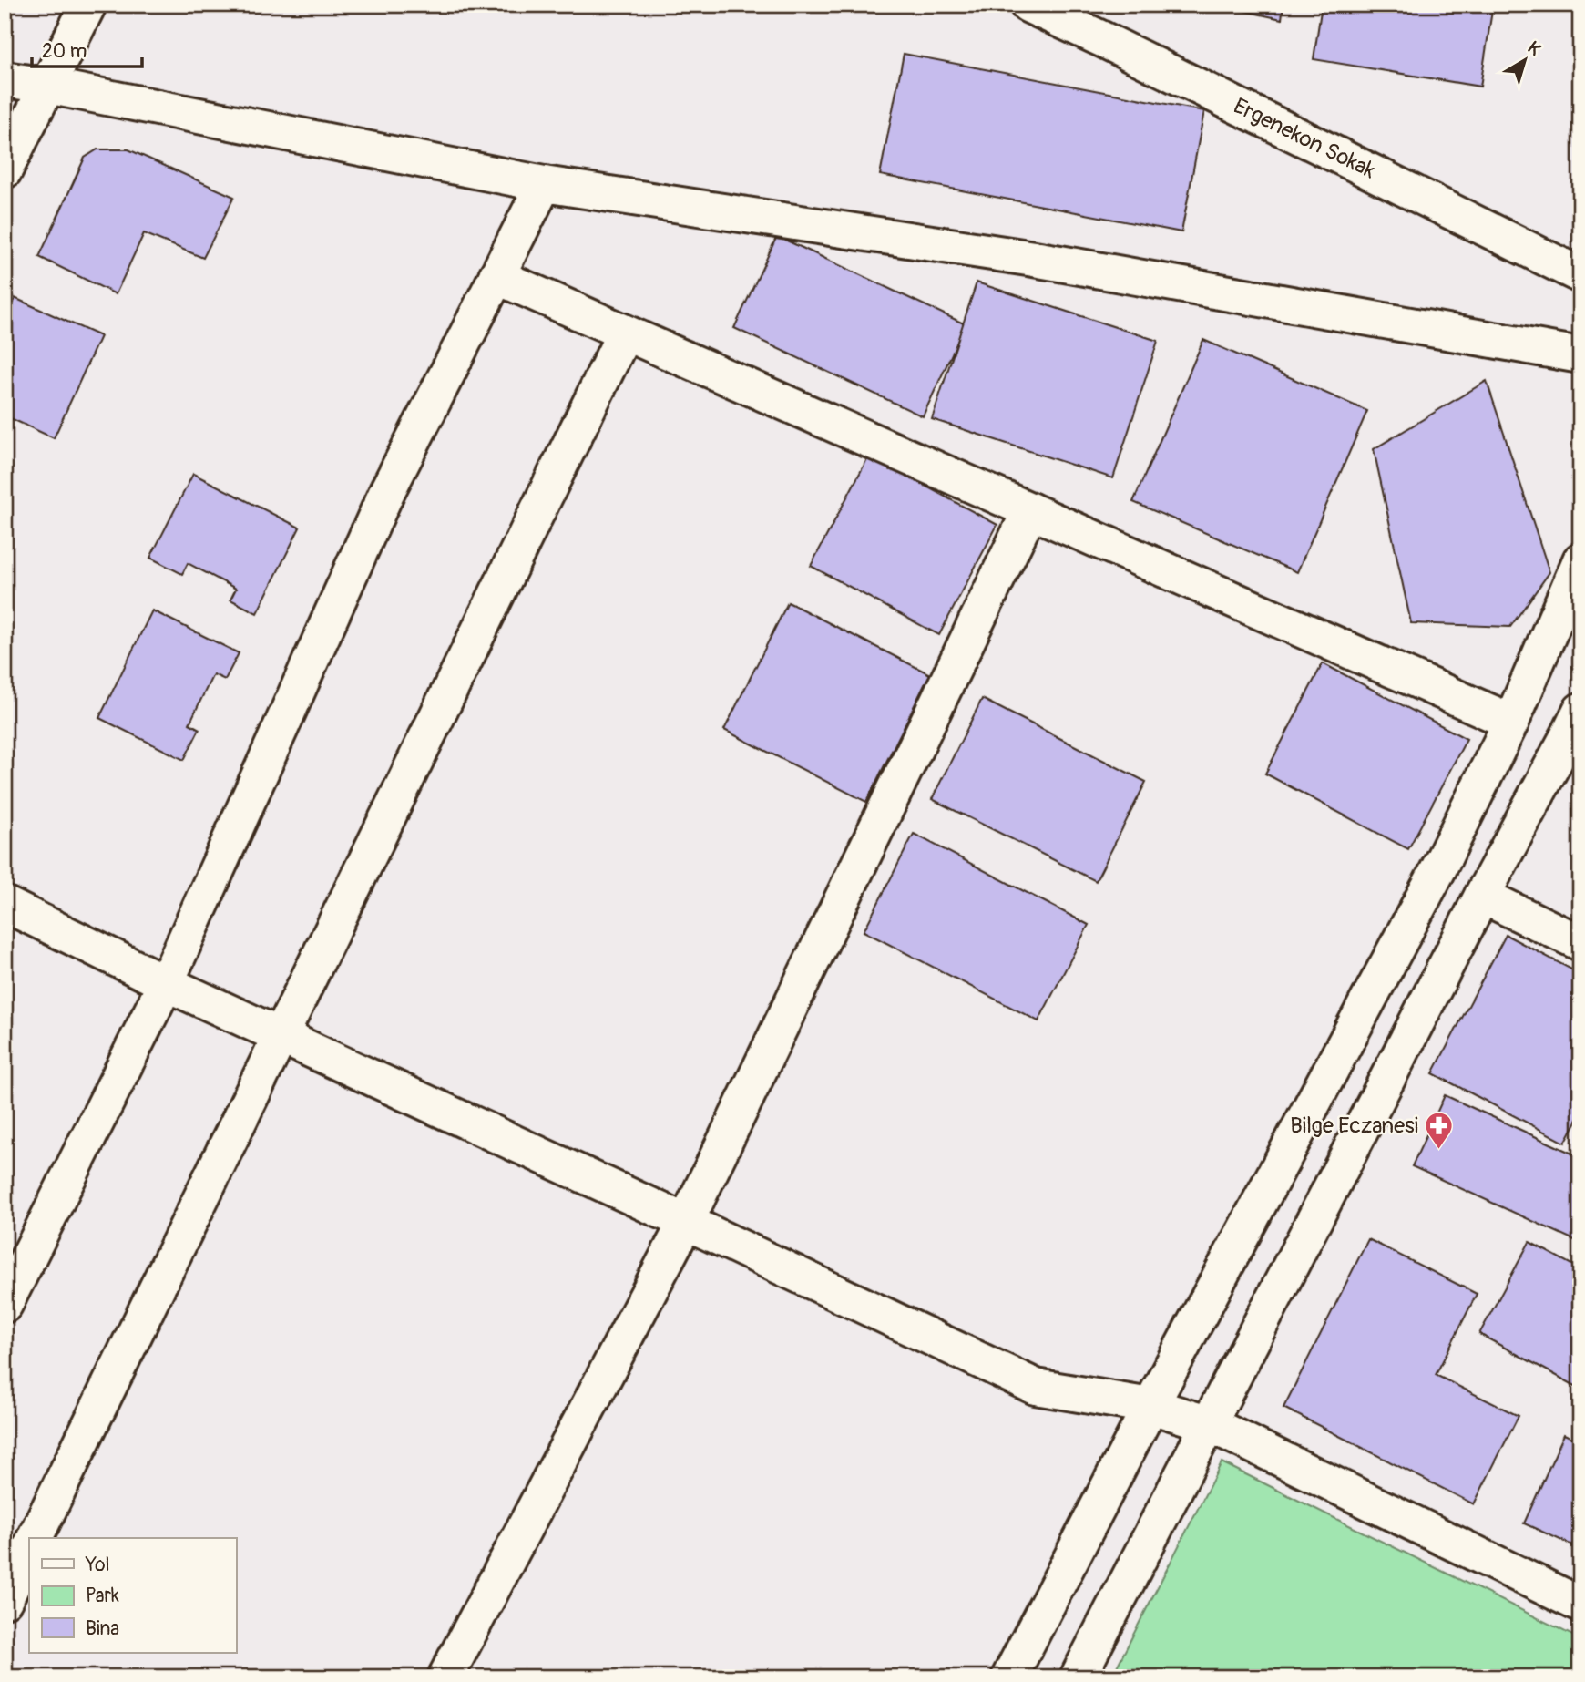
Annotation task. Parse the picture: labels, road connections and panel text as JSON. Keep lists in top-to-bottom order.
{
  "streets": {
    "street": ["Ergenekon Sokak"]
  },
  "places": {
    "pharmacy": ["Bilge Eczanesi"]
  },
  "legend": ["Yol", "Park", "Bina"],
  "scale_bar": "20 m",
  "north": "top right"
}
